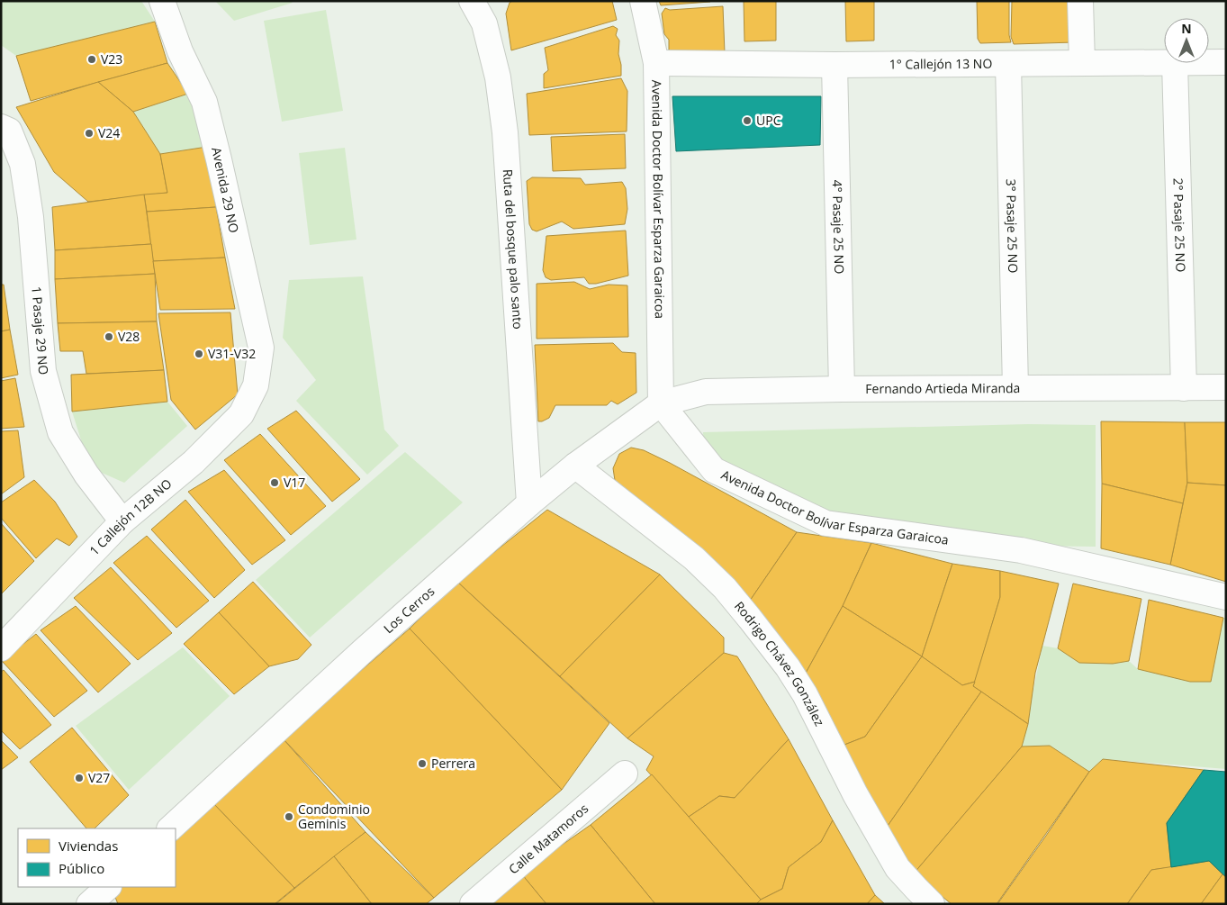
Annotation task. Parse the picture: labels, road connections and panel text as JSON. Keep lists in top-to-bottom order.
{
  "streets": {
    "street": [
      "1° Callejón 13 NO",
      "Avenida 29 NO",
      "Avenida Doctor Bolívar Esparza Garaicoa",
      "2° Pasaje 25 NO",
      "3° Pasaje 25 NO",
      "4° Pasaje 25 NO",
      "Ruta del bosque palo santo",
      "1 Pasaje 29 NO",
      "Fernando Artieda Miranda",
      "1 Callejón 12B NO",
      "Los Cerros",
      "Rodrigo Chávez González",
      "Calle Matamoros"
    ]
  },
  "crossings": [
    ["1° Callejón 13 NO", "Avenida Doctor Bolívar Esparza Garaicoa"],
    ["1° Callejón 13 NO", "3° Pasaje 25 NO"],
    ["1° Callejón 13 NO", "4° Pasaje 25 NO"],
    ["Avenida 29 NO", "1 Callejón 12B NO"],
    ["Avenida Doctor Bolívar Esparza Garaicoa", "Fernando Artieda Miranda"],
    ["Avenida Doctor Bolívar Esparza Garaicoa", "Los Cerros"],
    ["2° Pasaje 25 NO", "Fernando Artieda Miranda"],
    ["3° Pasaje 25 NO", "Fernando Artieda Miranda"],
    ["4° Pasaje 25 NO", "Fernando Artieda Miranda"],
    ["Ruta del bosque palo santo", "Los Cerros"],
    ["1 Pasaje 29 NO", "1 Callejón 12B NO"],
    ["Fernando Artieda Miranda", "Los Cerros"],
    ["Los Cerros", "Rodrigo Chávez González"]
  ],
  "places": [
    "V23",
    "UPC",
    "V24",
    "V28",
    "V31-V32",
    "V17",
    "Perrera",
    "V27",
    "Condominio Geminis"
  ],
  "legend": ["Viviendas", "Público"],
  "north": "top"
}
